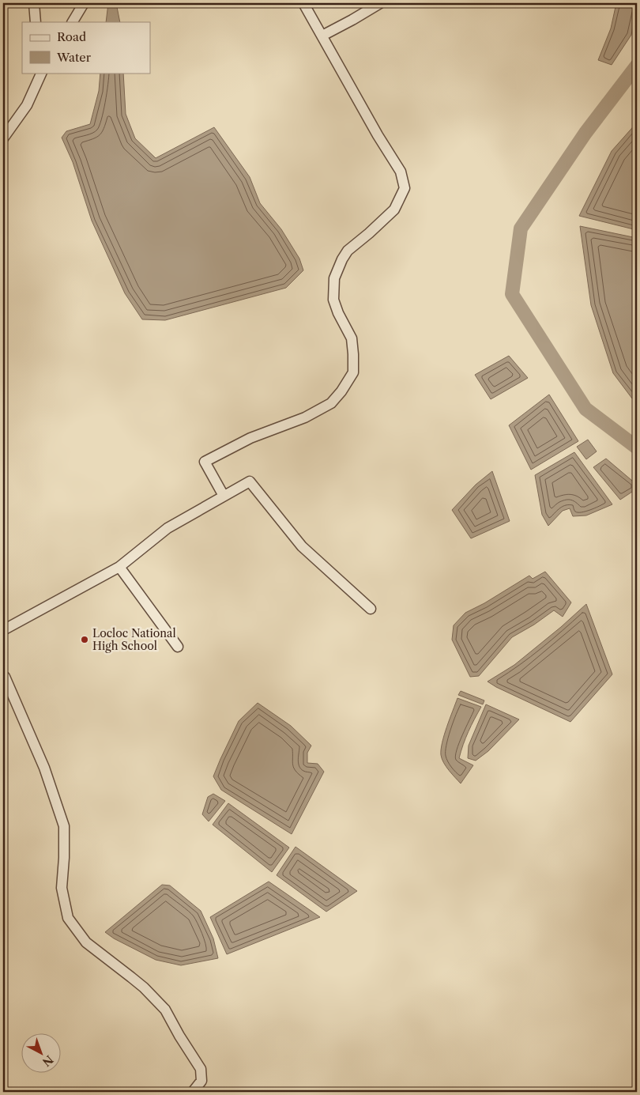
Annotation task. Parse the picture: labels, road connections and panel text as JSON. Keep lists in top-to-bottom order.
{
  "places": ["Locloc National High School"],
  "legend": ["Road", "Water"],
  "north": "bottom right"
}
